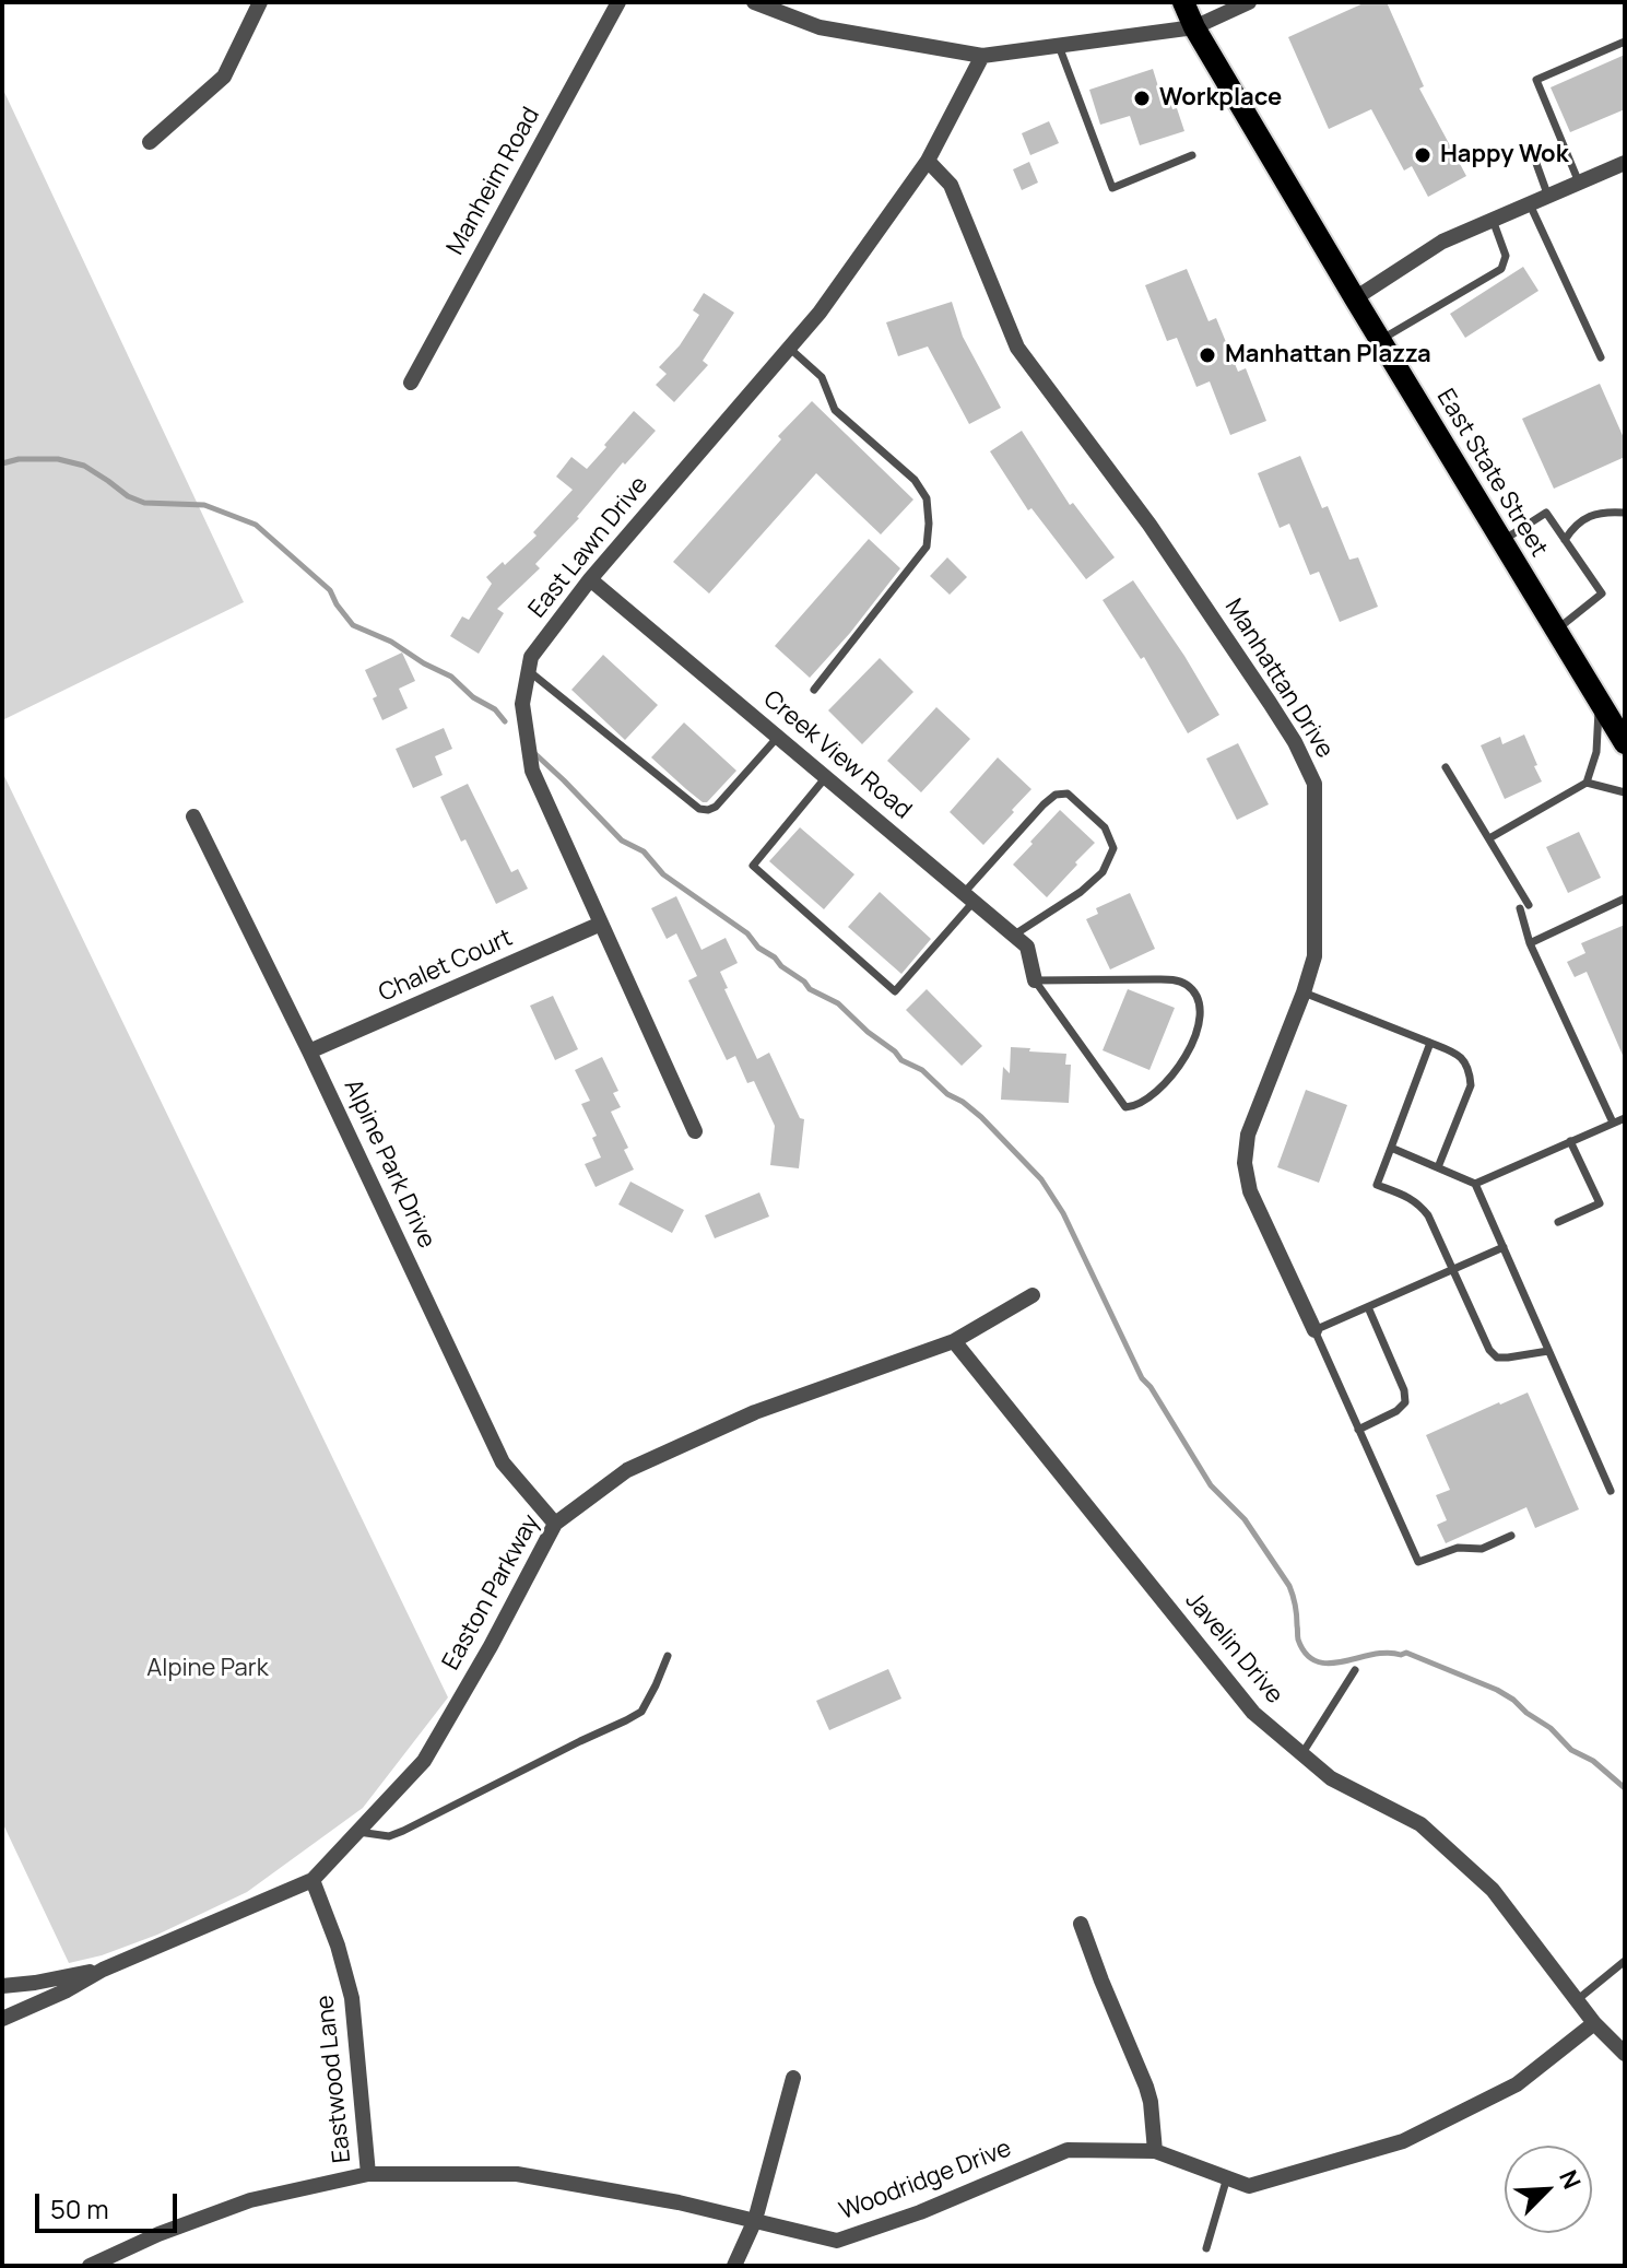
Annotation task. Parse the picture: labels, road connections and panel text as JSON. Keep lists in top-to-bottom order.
{
  "streets": {
    "main road": ["East State Street"],
    "street": [
      "Manheim Road",
      "East Lawn Drive",
      "Manhattan Drive",
      "Creek View Road",
      "Chalet Court",
      "Alpine Park Drive",
      "Easton Parkway",
      "Javelin Drive",
      "Eastwood Lane",
      "Woodridge Drive"
    ]
  },
  "crossings": [
    ["East Lawn Drive", "Manhattan Drive"],
    ["East Lawn Drive", "Creek View Road"],
    ["East Lawn Drive", "Chalet Court"],
    ["Chalet Court", "Alpine Park Drive"],
    ["Alpine Park Drive", "Easton Parkway"],
    ["Easton Parkway", "Javelin Drive"],
    ["Easton Parkway", "Eastwood Lane"],
    ["Javelin Drive", "Woodridge Drive"],
    ["Eastwood Lane", "Woodridge Drive"]
  ],
  "parks": ["Alpine Park"],
  "places": ["Workplace", "Happy Wok", "Manhattan Plazza"],
  "scale_bar": "50 m",
  "north": "top right"
}
